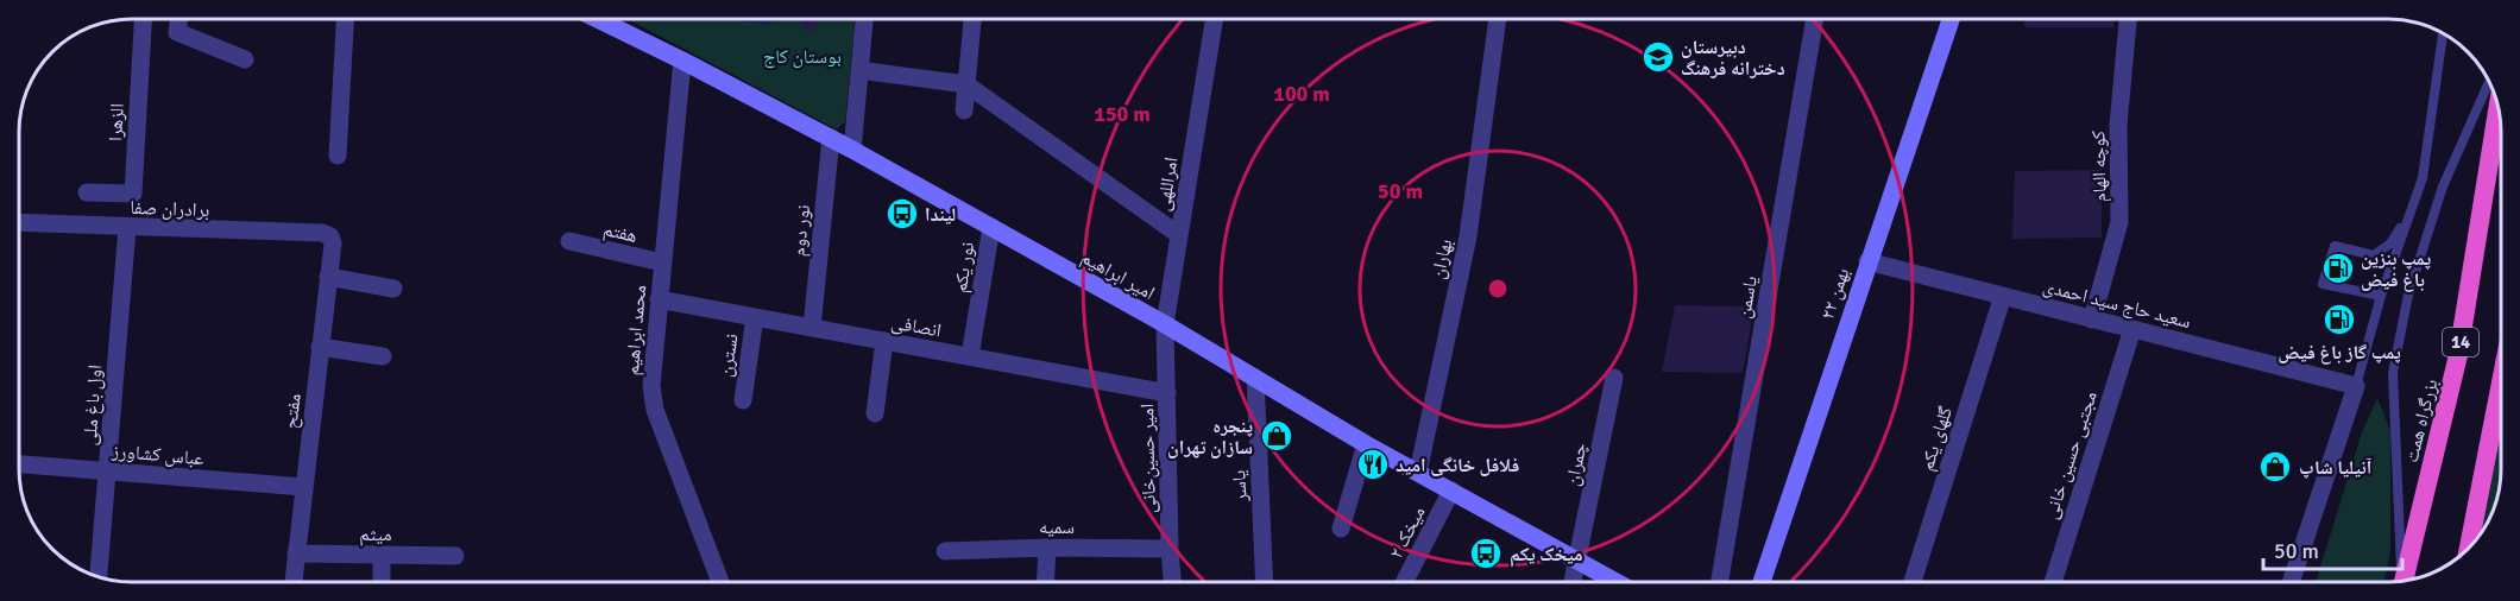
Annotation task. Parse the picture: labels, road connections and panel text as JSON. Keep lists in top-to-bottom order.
{
  "streets": {
    "highway": ["14", "بزرگراه همت"],
    "main road": ["امیر ابراهیم", "۲۲ بهمن"],
    "street": [
      "الزهرا",
      "کوچه الهام",
      "امراللهی",
      "برادران صفا",
      "نور دوم",
      "هفتم",
      "بهاران",
      "نور یکم",
      "یاسمن",
      "سعید حاج سید احمدی",
      "انصافی",
      "محمد ابراهیم",
      "نسترن",
      "اول باغ ملی",
      "مفتح",
      "گلهای یکم",
      "عباس کشاورز",
      "مجتبی حسین خانی",
      "امیر حسین‌خانی",
      "چمران",
      "یاسر",
      "سمیه",
      "میخک ۲",
      "میثم"
    ]
  },
  "crossings": [
    ["کوچه الهام", "سعید حاج سید احمدی"],
    ["امراللهی", "امیر ابراهیم"],
    ["امراللهی", "امیر حسین‌خانی"],
    ["برادران صفا", "اول باغ ملی"],
    ["برادران صفا", "مفتح"],
    ["نور دوم", "امیر ابراهیم"],
    ["نور دوم", "انصافی"],
    ["هفتم", "محمد ابراهیم"],
    ["بهاران", "امیر ابراهیم"],
    ["نور یکم", "امیر ابراهیم"],
    ["نور یکم", "انصافی"],
    ["امیر ابراهیم", "محمد ابراهیم"],
    ["امیر ابراهیم", "امیر حسین‌خانی"],
    ["امیر ابراهیم", "چمران"],
    ["امیر ابراهیم", "یاسر"],
    ["امیر ابراهیم", "میخک ۲"],
    ["۲۲ بهمن", "سعید حاج سید احمدی"],
    ["سعید حاج سید احمدی", "گلهای یکم"],
    ["سعید حاج سید احمدی", "مجتبی حسین خانی"],
    ["انصافی", "محمد ابراهیم"],
    ["انصافی", "نسترن"],
    ["انصافی", "امیر حسین‌خانی"],
    ["اول باغ ملی", "عباس کشاورز"],
    ["مفتح", "عباس کشاورز"],
    ["مفتح", "میثم"],
    ["امیر حسین‌خانی", "سمیه"]
  ],
  "parks": ["بوستان کاج"],
  "places": {
    "school or university": ["دبیرستان دخترانه فرهنگ"],
    "bus stop": ["لیندا", "میخک یکم"],
    "fuel station": ["پمپ بنزین باغ فیض", "پمپ گاز باغ فیض"],
    "shop": ["پنجره سازان تهران", "آنیلیا شاپ"],
    "restaurant": ["فلافل خانگی امید"]
  },
  "scale_bar": "50 m",
  "rings": ["100 m", "150 m", "50 m"]
}
